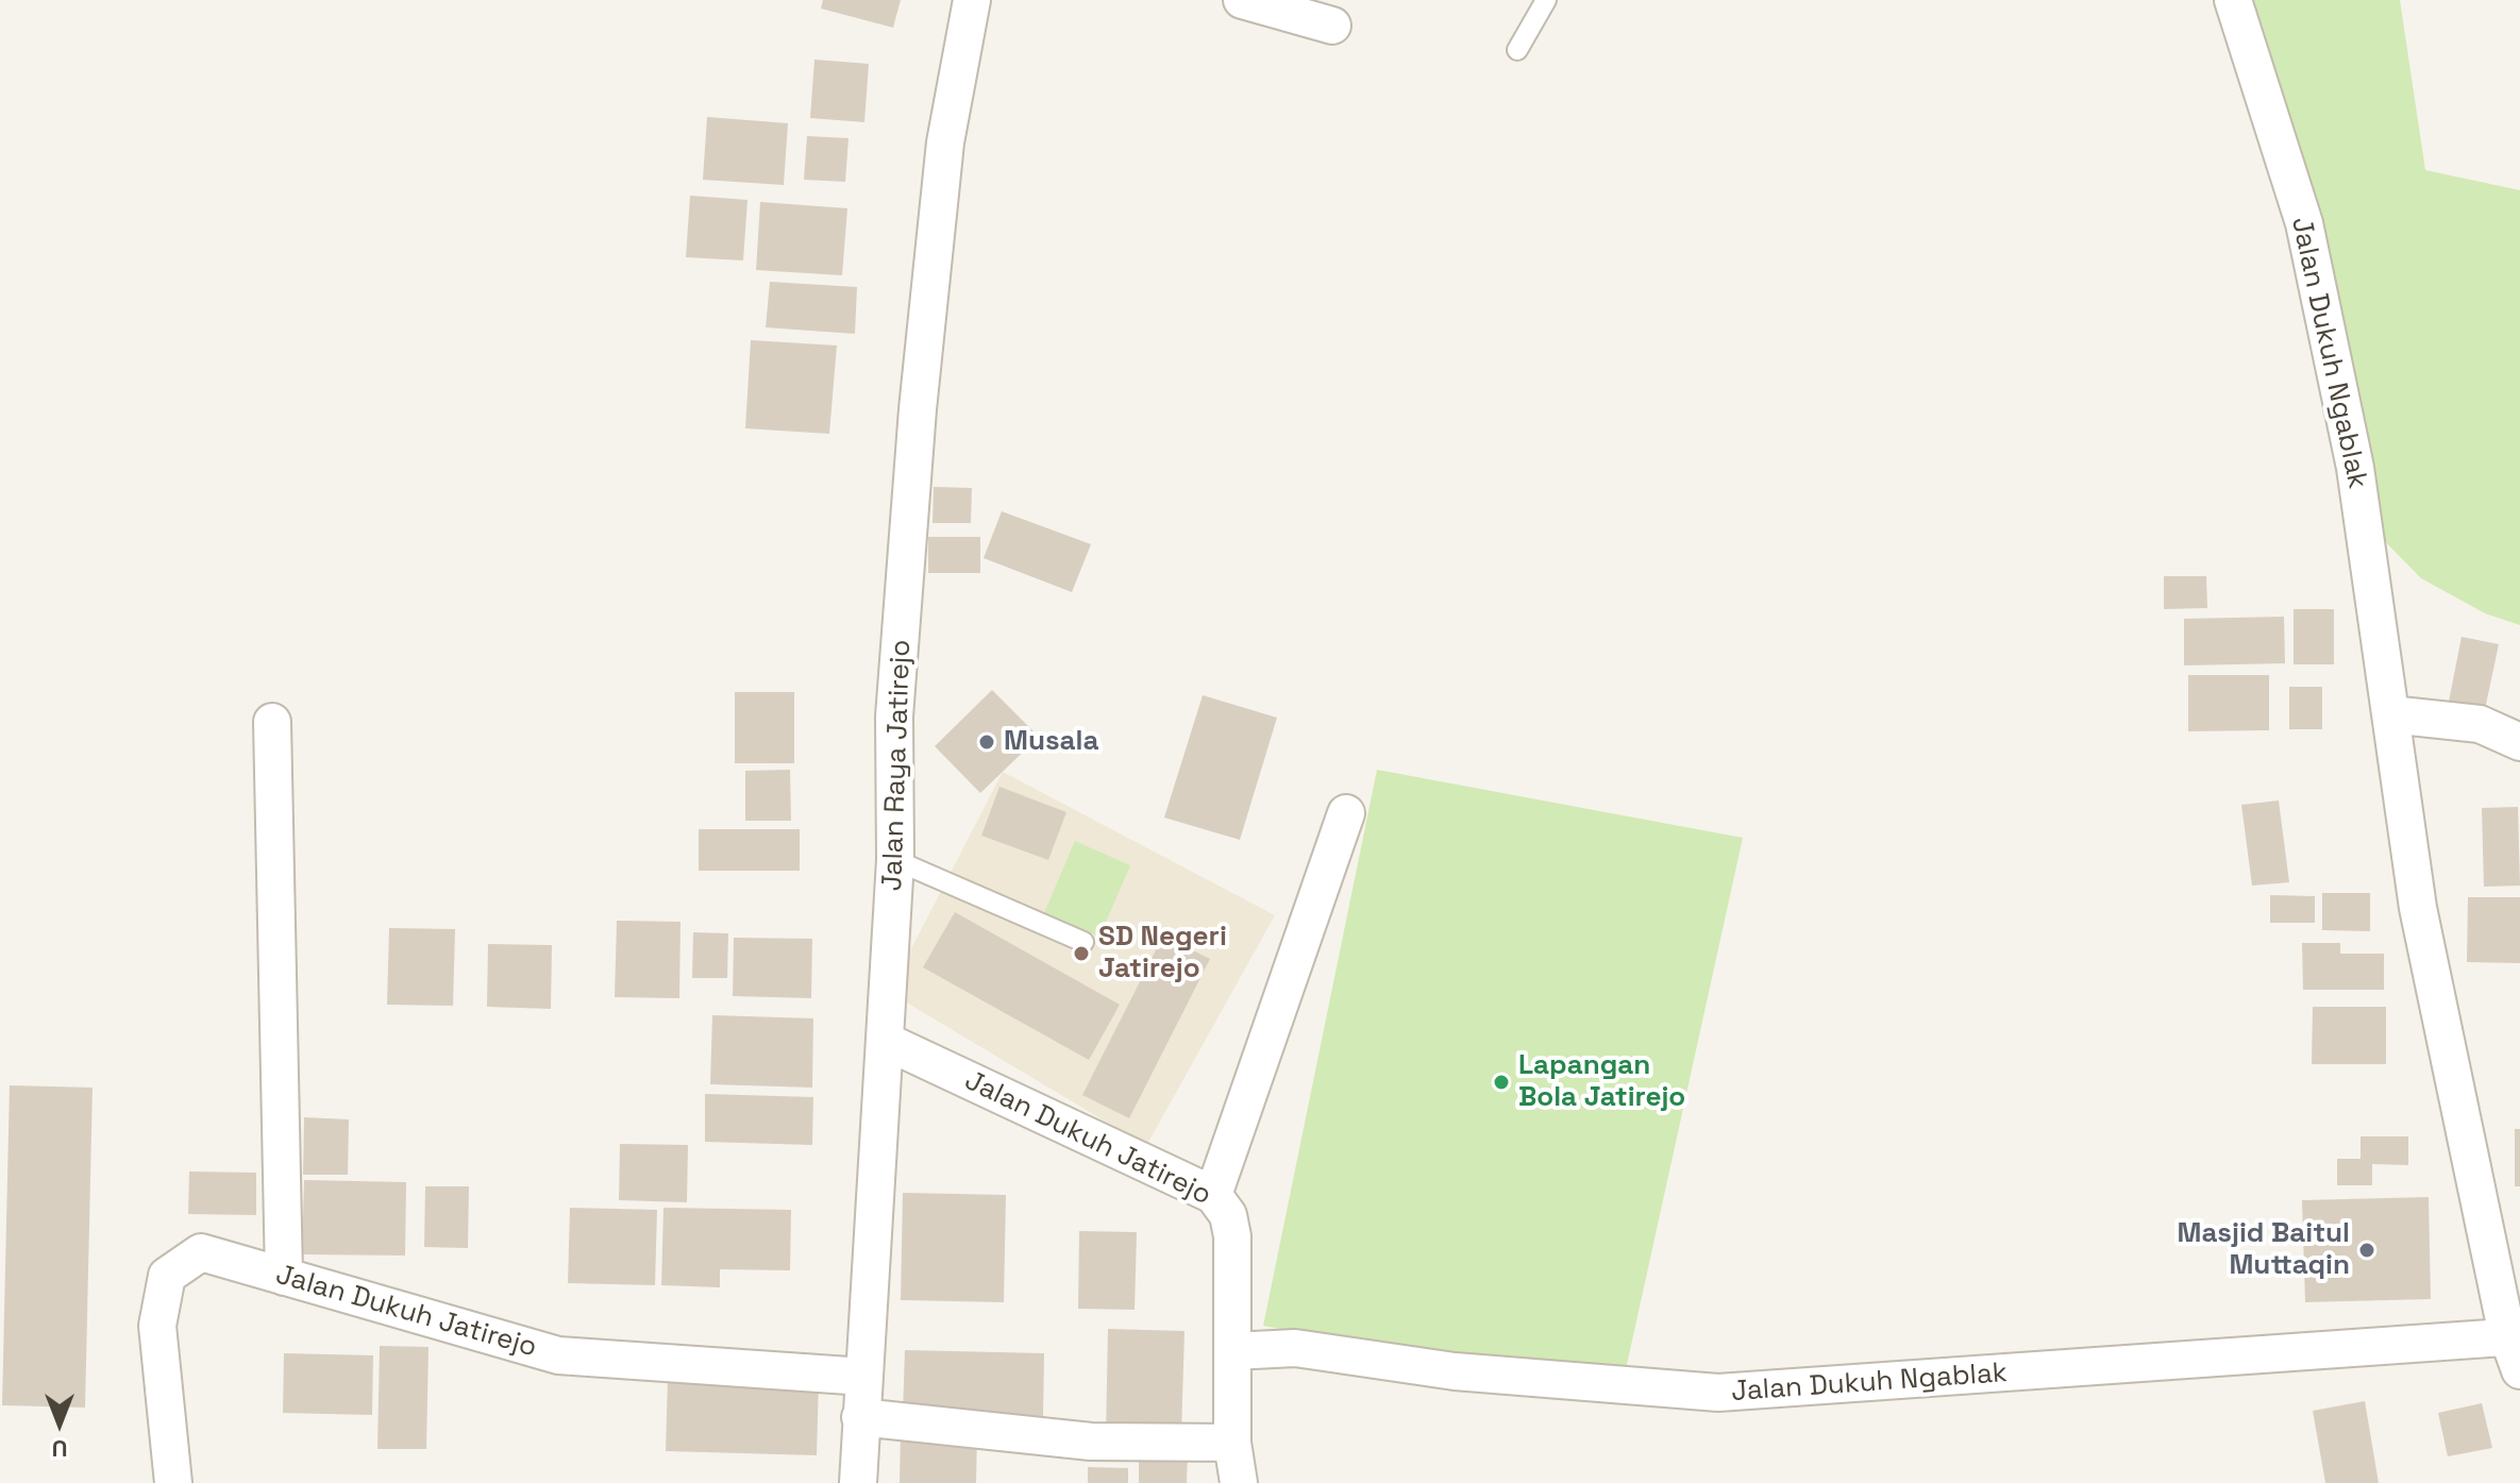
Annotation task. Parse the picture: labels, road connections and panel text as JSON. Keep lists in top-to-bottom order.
{
  "streets": {
    "street": ["Jalan Dukuh Ngablak", "Jalan Raya Jatirejo", "Jalan Dukuh Jatirejo"]
  },
  "crossings": [
    ["Jalan Dukuh Ngablak", "Jalan Dukuh Jatirejo"],
    ["Jalan Raya Jatirejo", "Jalan Dukuh Jatirejo"]
  ],
  "places": [
    "Musala",
    "SD Negeri Jatirejo",
    "Lapangan Bola Jatirejo",
    "Masjid Baitul Muttaqin"
  ],
  "north": "bottom"
}
